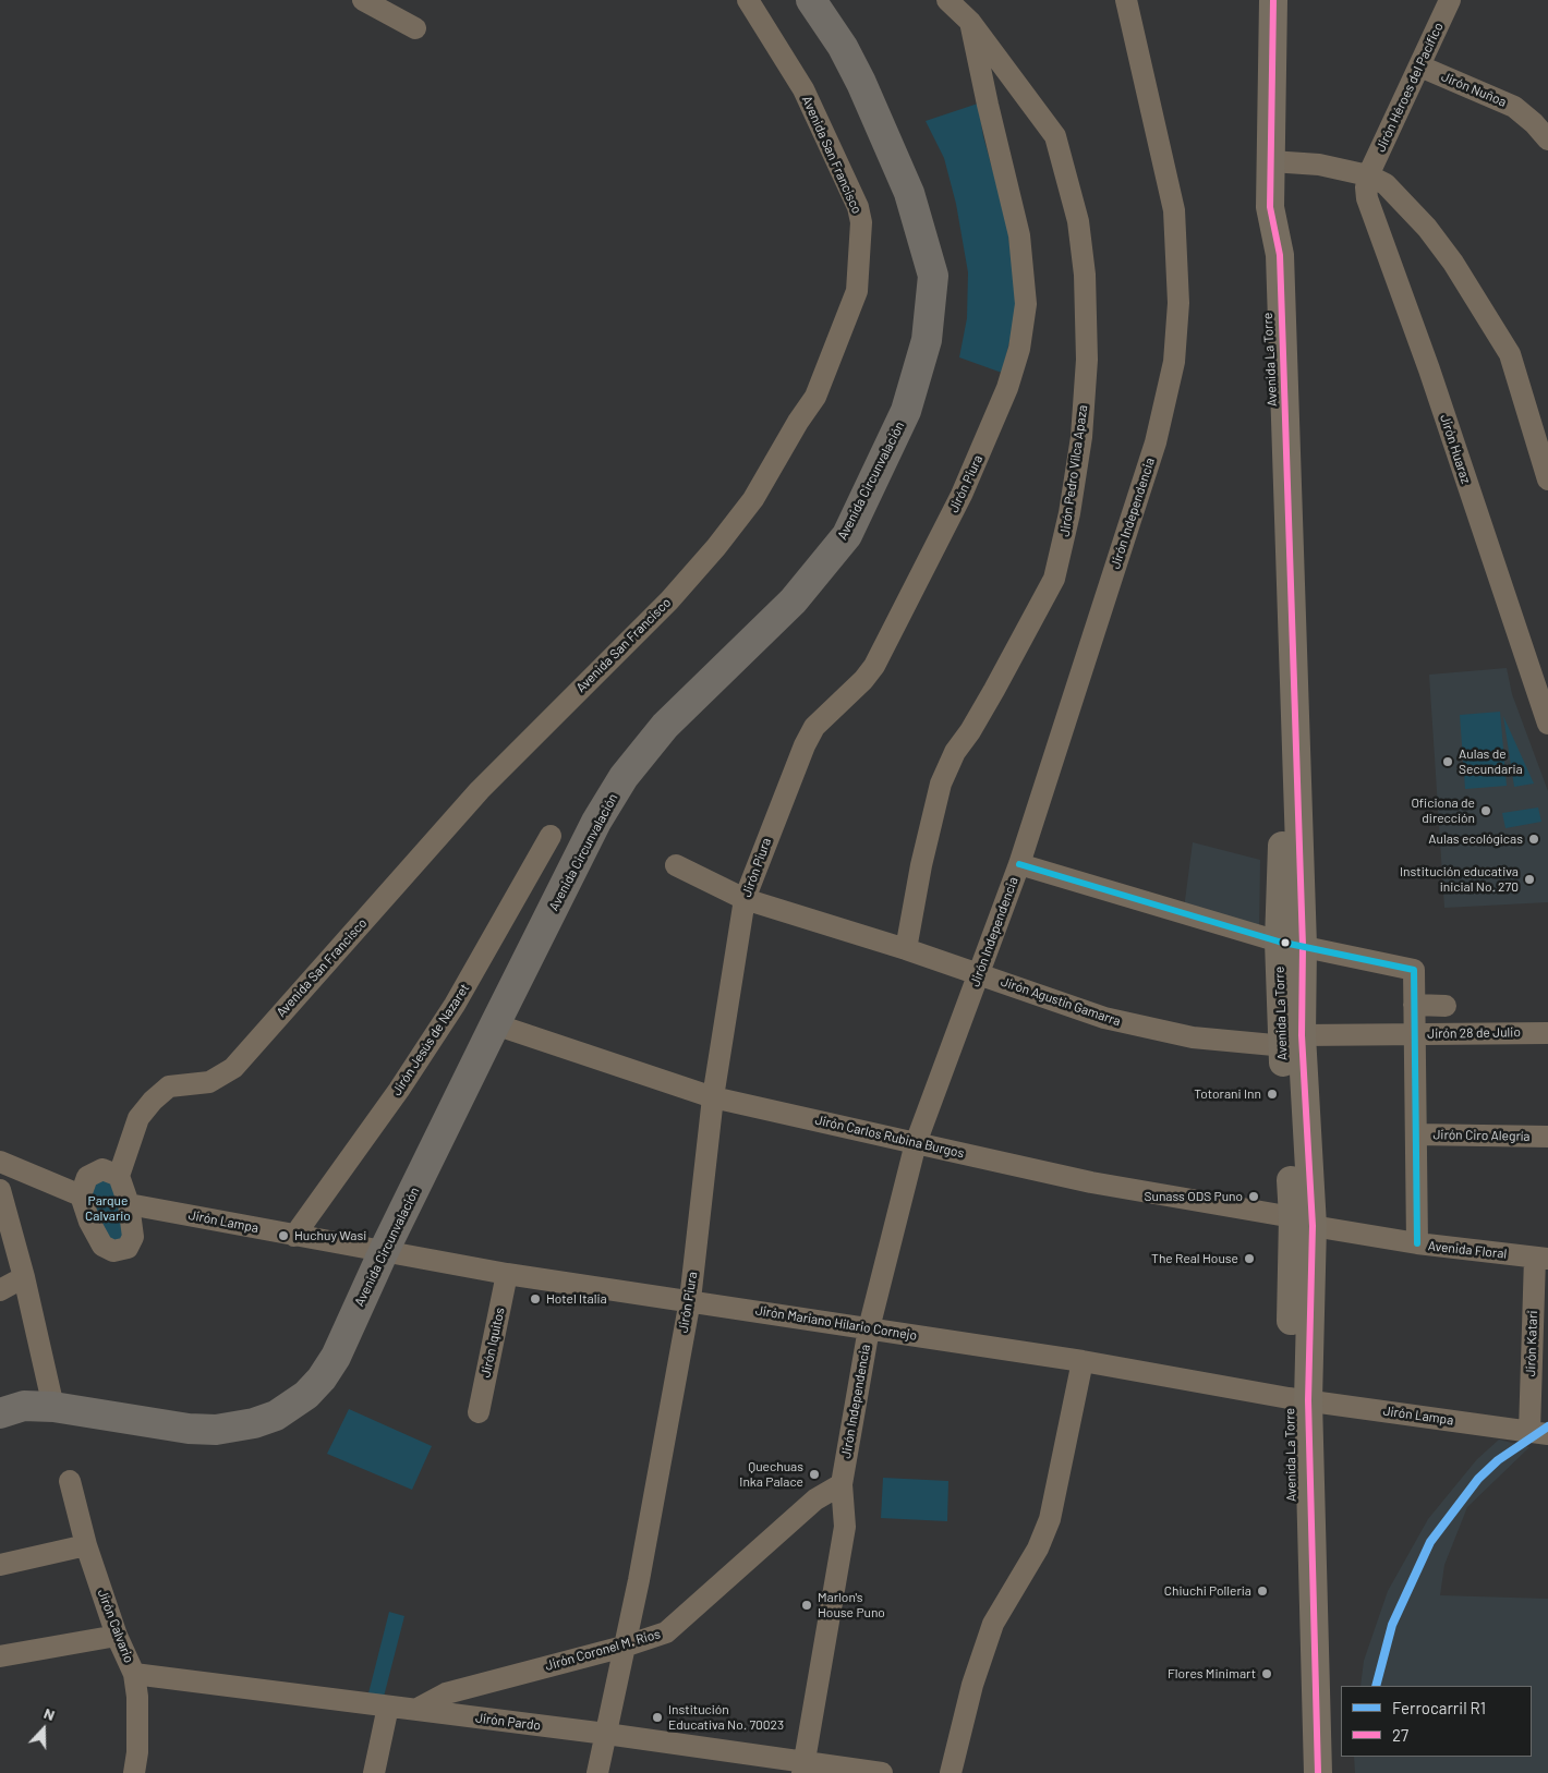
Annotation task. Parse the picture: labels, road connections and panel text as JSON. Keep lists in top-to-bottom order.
{
  "streets": {
    "highway": ["Avenida Circunvalación"],
    "main road": ["Avenida La Torre"],
    "street": [
      "Jirón Héroes del Pacífico",
      "Jirón Nuñoa",
      "Avenida San Francisco",
      "Jirón Huaraz",
      "Jirón Pedro Vilca Apaza",
      "Jirón Piura",
      "Jirón Independencia",
      "Jirón Agustín Gamarra",
      "Jirón 28 de Julio",
      "Jirón Jesús de Nazaret",
      "Jirón Ciro Alegría",
      "Jirón Carlos Rubina Burgos",
      "Jirón Lampa",
      "Avenida Floral",
      "Jirón Mariano Hilario Cornejo",
      "Jirón Iquitos",
      "Jirón Katari",
      "Jirón Calvario",
      "Jirón Coronel M. Rios",
      "Jirón Pardo"
    ]
  },
  "crossings": [
    ["Jirón Héroes del Pacífico", "Jirón Nuñoa"],
    ["Jirón Héroes del Pacífico", "Jirón Huaraz"],
    ["Avenida La Torre", "Jirón Agustín Gamarra"],
    ["Avenida La Torre", "Jirón 28 de Julio"],
    ["Avenida La Torre", "Jirón Carlos Rubina Burgos"],
    ["Avenida La Torre", "Jirón Lampa"],
    ["Avenida La Torre", "Avenida Floral"],
    ["Avenida La Torre", "Jirón Mariano Hilario Cornejo"],
    ["Jirón Pedro Vilca Apaza", "Jirón Piura"],
    ["Jirón Pedro Vilca Apaza", "Jirón Agustín Gamarra"],
    ["Avenida Circunvalación", "Jirón Carlos Rubina Burgos"],
    ["Avenida Circunvalación", "Jirón Lampa"],
    ["Avenida Circunvalación", "Jirón Mariano Hilario Cornejo"],
    ["Jirón Piura", "Jirón Agustín Gamarra"],
    ["Jirón Piura", "Jirón Carlos Rubina Burgos"],
    ["Jirón Piura", "Jirón Mariano Hilario Cornejo"],
    ["Jirón Piura", "Jirón Coronel M. Rios"],
    ["Jirón Piura", "Jirón Pardo"],
    ["Jirón Independencia", "Jirón Agustín Gamarra"],
    ["Jirón Independencia", "Jirón Carlos Rubina Burgos"],
    ["Jirón Independencia", "Jirón Mariano Hilario Cornejo"],
    ["Jirón Independencia", "Jirón Coronel M. Rios"],
    ["Jirón Independencia", "Jirón Pardo"],
    ["Jirón Agustín Gamarra", "Jirón 28 de Julio"],
    ["Jirón Jesús de Nazaret", "Jirón Lampa"],
    ["Jirón Carlos Rubina Burgos", "Avenida Floral"],
    ["Jirón Lampa", "Jirón Mariano Hilario Cornejo"],
    ["Jirón Lampa", "Jirón Katari"],
    ["Avenida Floral", "Jirón Katari"],
    ["Jirón Mariano Hilario Cornejo", "Jirón Iquitos"],
    ["Jirón Calvario", "Jirón Pardo"],
    ["Jirón Coronel M. Rios", "Jirón Pardo"]
  ],
  "parks": ["Parque Calvario"],
  "places": [
    "Aulas de Secundaria",
    "Oficiona de dirección",
    "Aulas ecológicas",
    "Institución educativa inicial No. 270",
    "Totorani Inn",
    "Sunass ODS Puno",
    "Huchuy Wasi",
    "The Real House",
    "Hotel Italia",
    "Quechuas Inka Palace",
    "Chiuchi Polleria",
    "Marlon's House Puno",
    "Flores Minimart",
    "Institución Educativa No. 70023"
  ],
  "lines": ["transit line 27", "rail line R1"],
  "legend": ["Ferrocarril R1", "27"],
  "north": "top"
}
